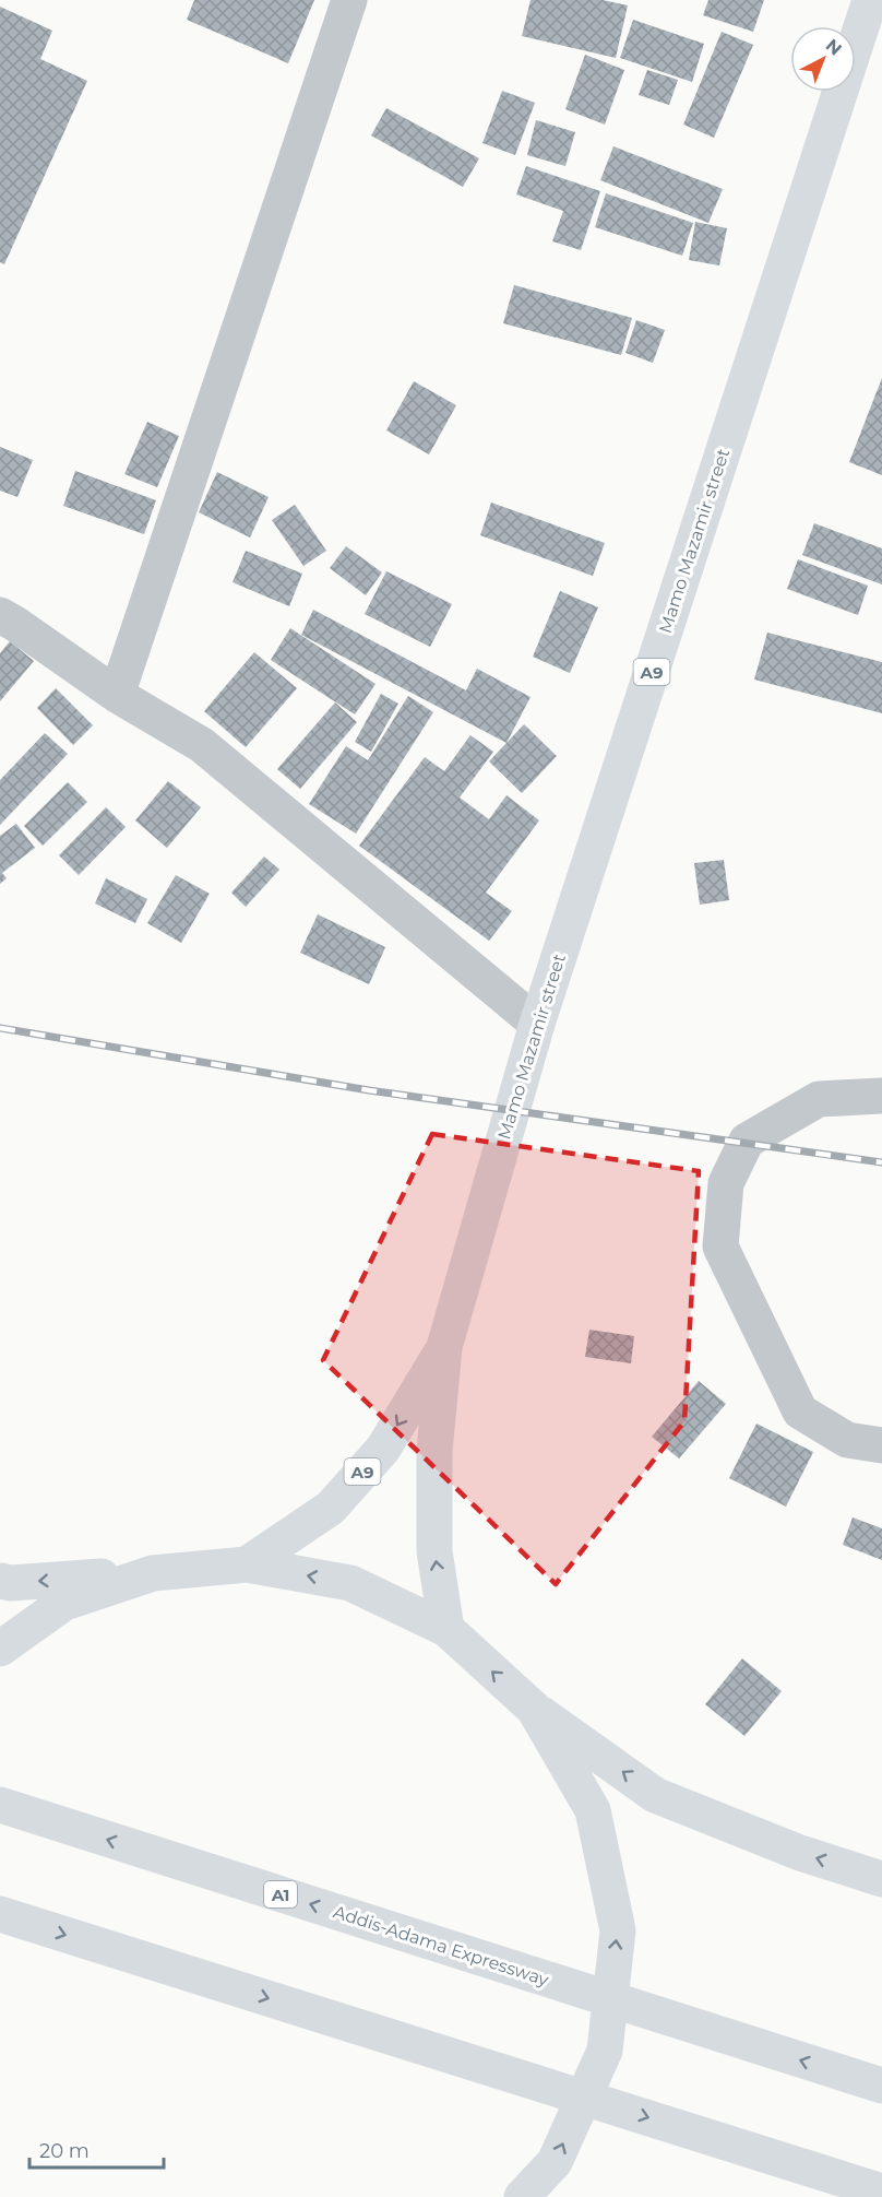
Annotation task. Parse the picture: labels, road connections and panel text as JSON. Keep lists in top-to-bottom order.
{
  "streets": {
    "main road": [
      "Mamo Mazamir street",
      "A9",
      "A1",
      "Addis-Adama Expressway"
    ]
  },
  "crossings": [
    ["Mamo Mazamir street", "A9"]
  ],
  "scale_bar": "20 m",
  "north": "top right"
}
